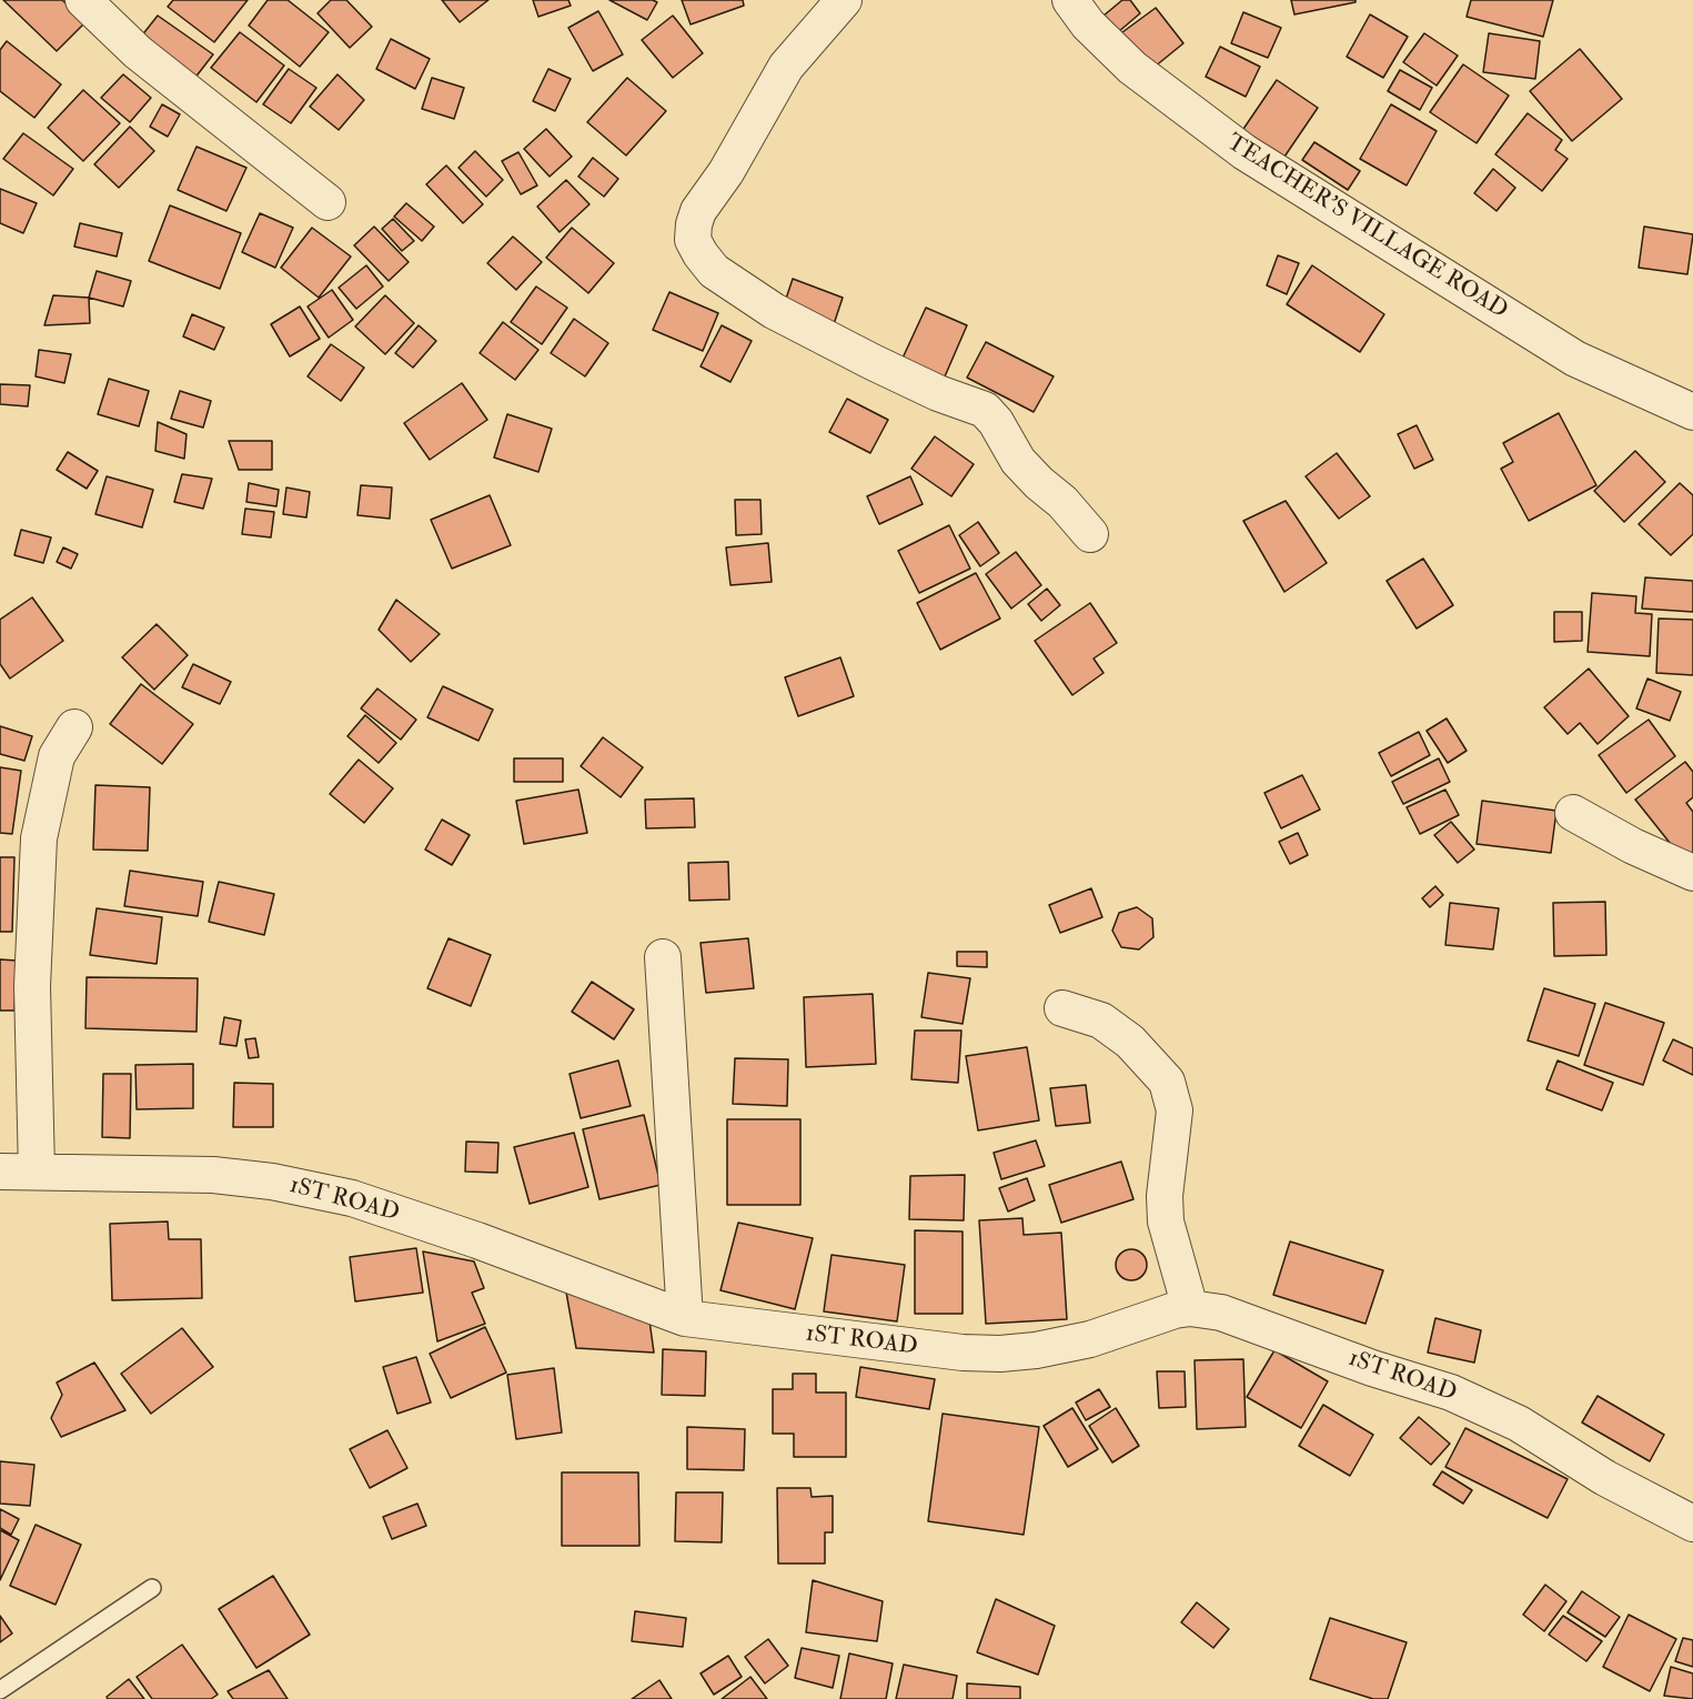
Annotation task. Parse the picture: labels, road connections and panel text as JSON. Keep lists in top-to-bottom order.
{
  "streets": {
    "street": ["TEACHER'S VILLAGE ROAD", "1ST ROAD"]
  }
}
